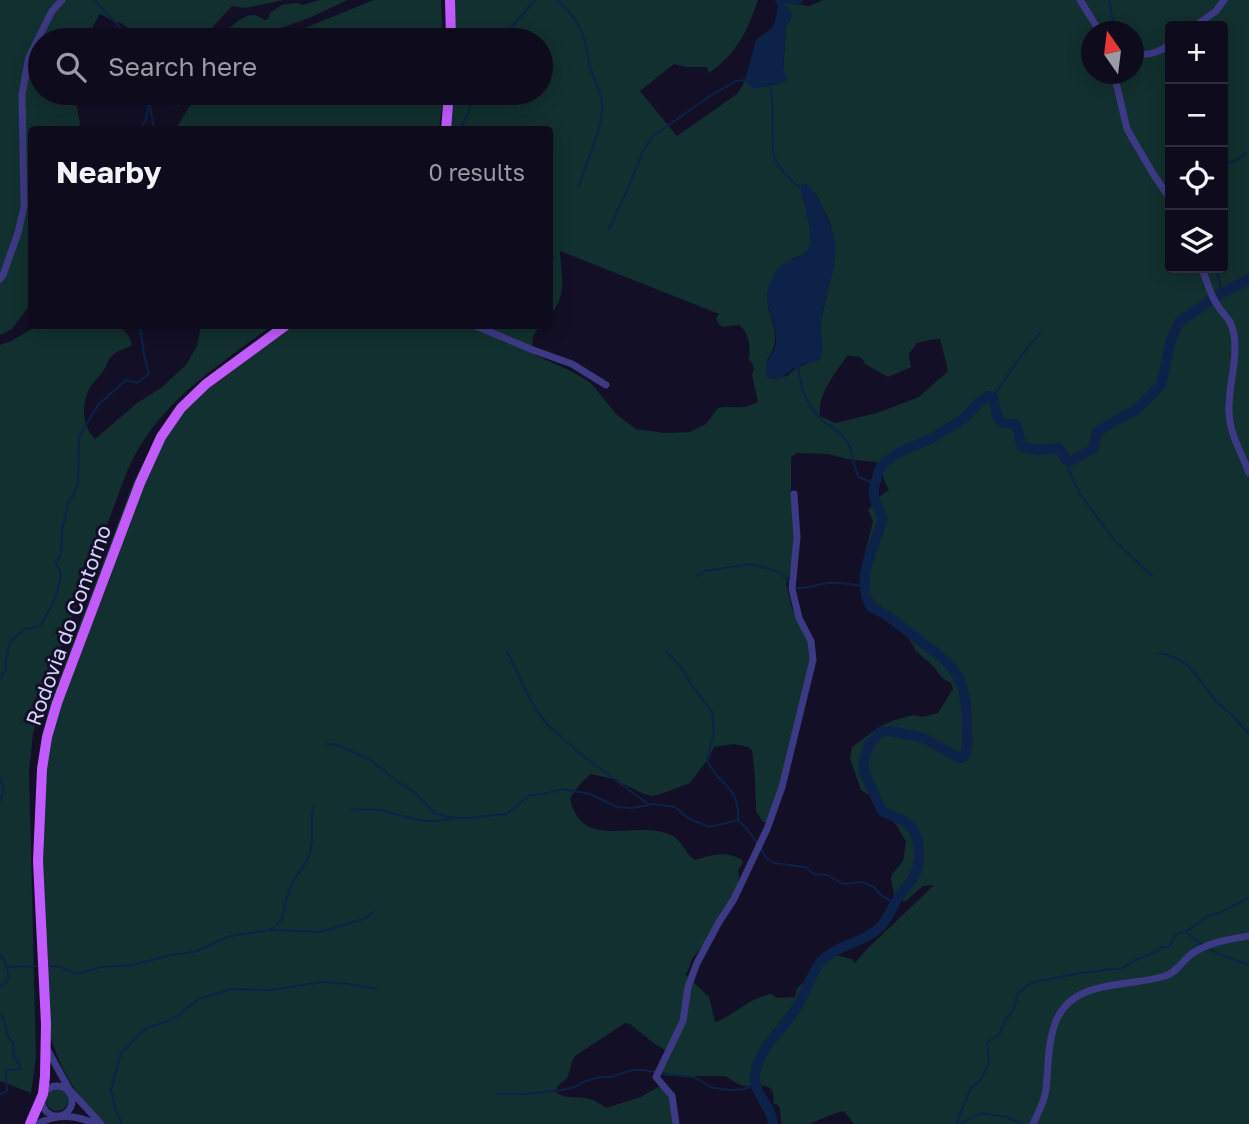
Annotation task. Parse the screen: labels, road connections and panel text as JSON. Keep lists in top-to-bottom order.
{
  "streets": {
    "main road": ["Rodovia do Contorno"]
  },
  "north": "top",
  "page": {
    "map_buttons": ["+", "−"],
    "search": "Search here",
    "heading": ["Nearby", "0 results"]
  }
}
